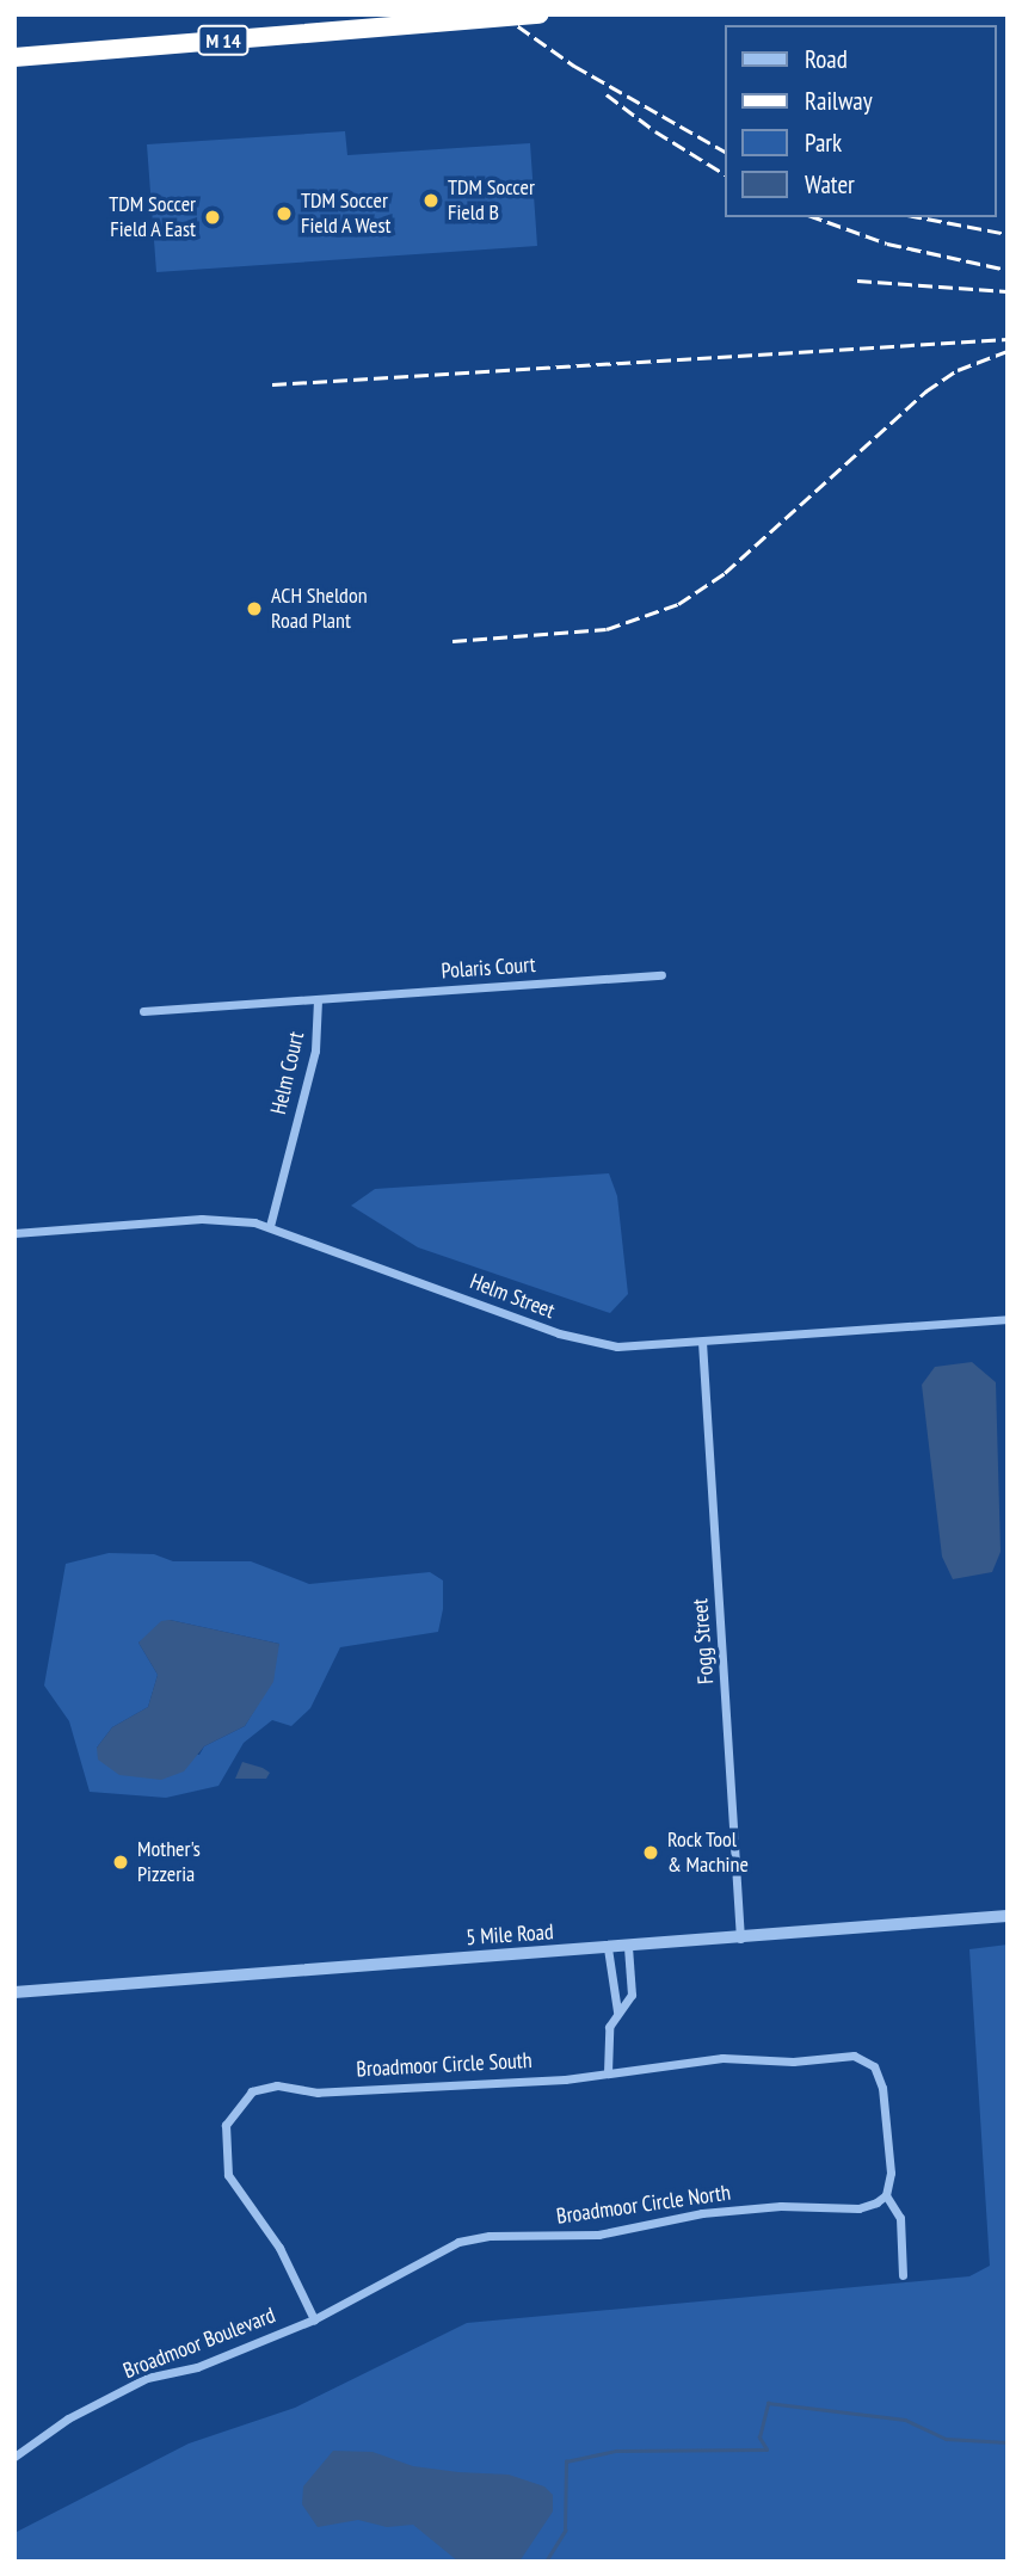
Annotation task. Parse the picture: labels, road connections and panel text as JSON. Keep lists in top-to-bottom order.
{
  "streets": {
    "highway": ["M 14"],
    "street": [
      "Polaris Court",
      "Helm Court",
      "Helm Street",
      "Fogg Street",
      "5 Mile Road",
      "Broadmoor Circle South",
      "Broadmoor Circle North",
      "Broadmoor Boulevard"
    ]
  },
  "crossings": [
    ["Polaris Court", "Helm Court"],
    ["Helm Court", "Helm Street"],
    ["Helm Street", "Fogg Street"],
    ["Fogg Street", "5 Mile Road"],
    ["Broadmoor Circle South", "Broadmoor Circle North"],
    ["Broadmoor Circle South", "Broadmoor Boulevard"],
    ["Broadmoor Circle North", "Broadmoor Boulevard"]
  ],
  "places": [
    "TDM Soccer Field B",
    "TDM Soccer Field A West",
    "TDM Soccer Field A East",
    "ACH Sheldon Road Plant",
    "Rock Tool & Machine",
    "Mother's Pizzeria"
  ],
  "legend": [
    "Road",
    "Railway",
    "Park",
    "Water"
  ]
}
